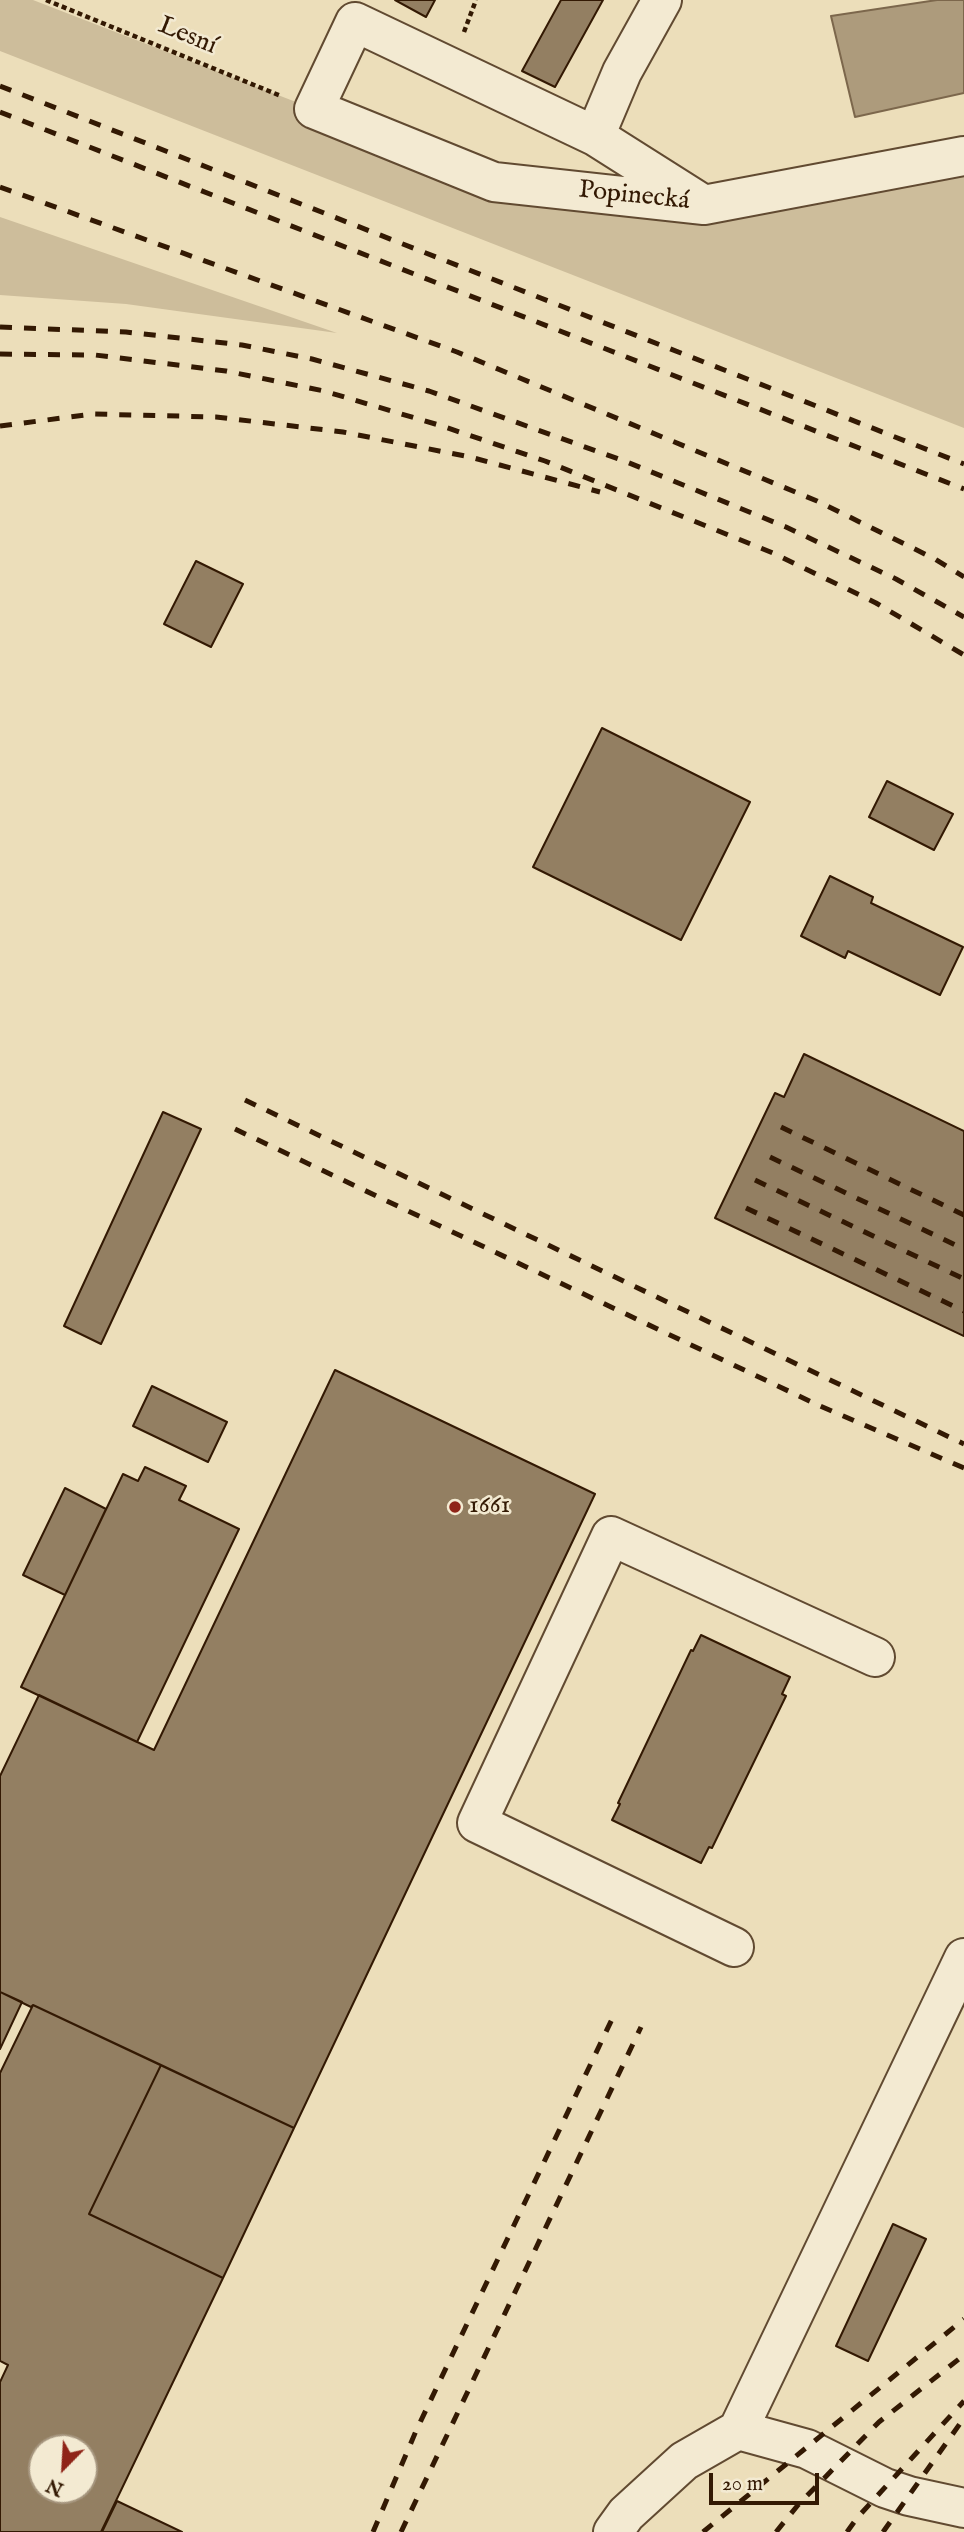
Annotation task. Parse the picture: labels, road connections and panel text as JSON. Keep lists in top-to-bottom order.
{
  "streets": {
    "street": ["Popinecká"],
    "path": ["Lesní"]
  },
  "crossings": [
    ["Lesní", "Popinecká"]
  ],
  "places": ["1661"],
  "scale_bar": "20 m",
  "north": "bottom left"
}
